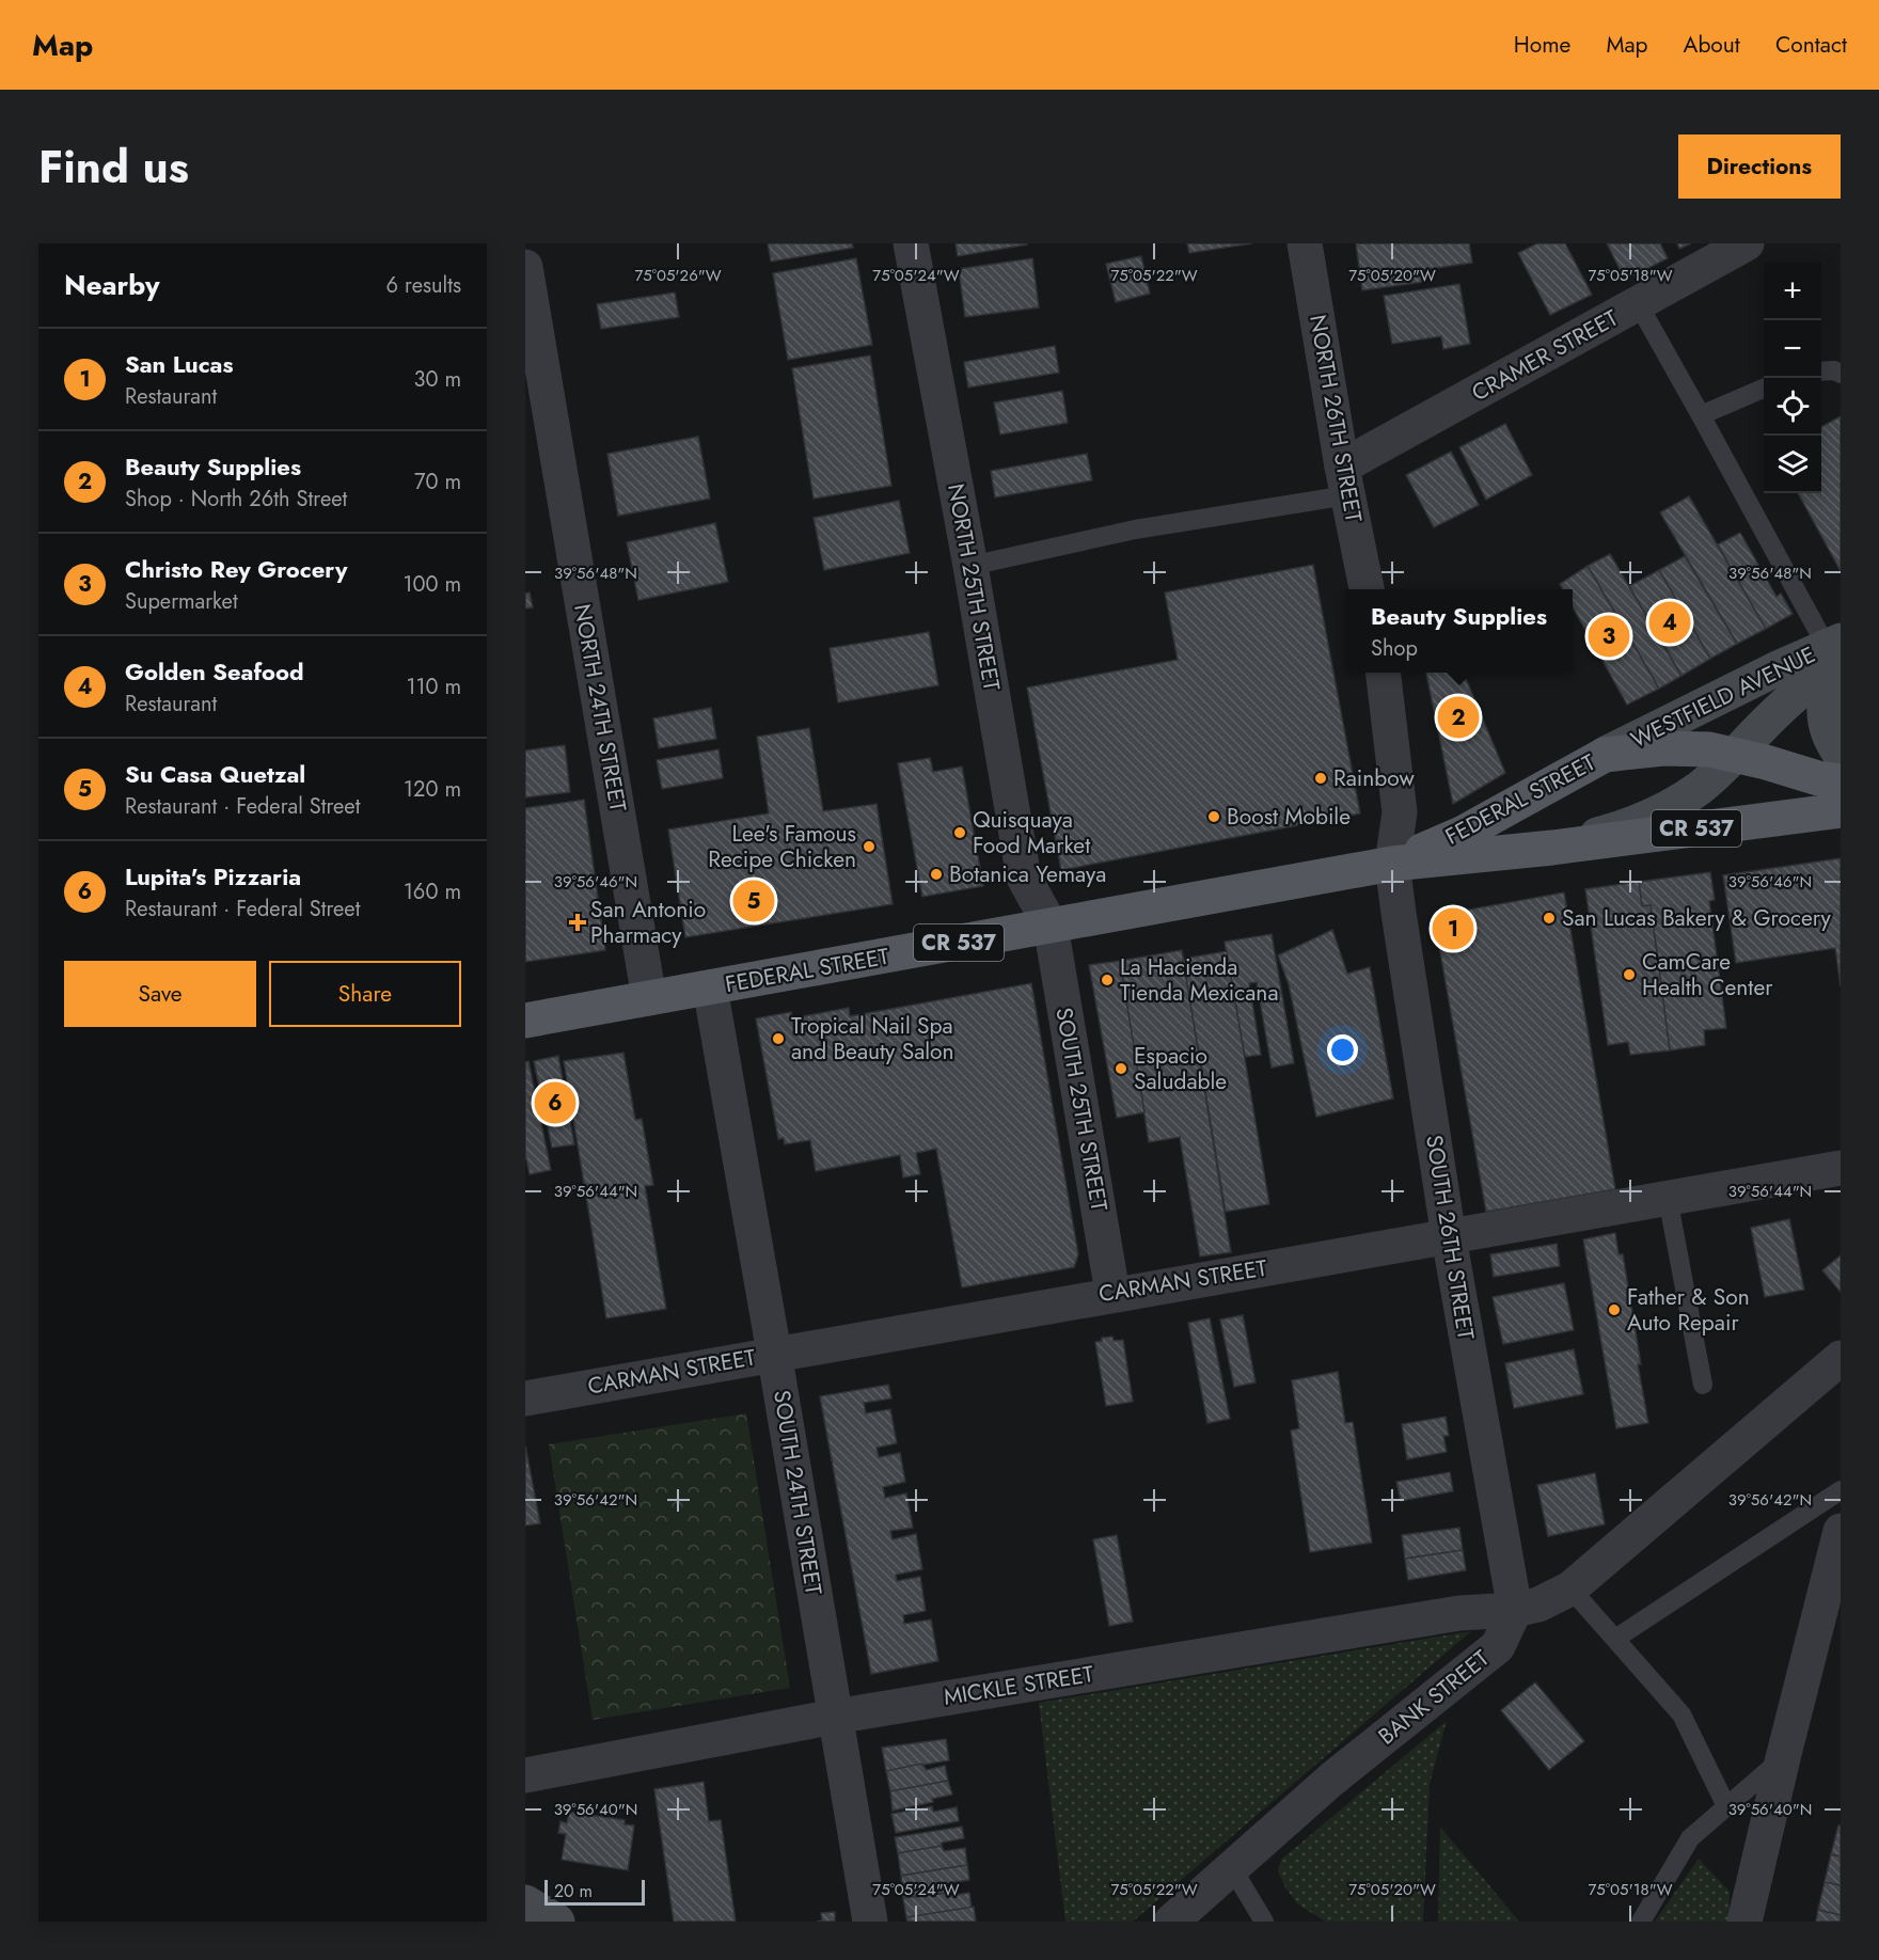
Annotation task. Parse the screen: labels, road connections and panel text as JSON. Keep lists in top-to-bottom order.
{
  "streets": {
    "main road": ["FEDERAL STREET", "CR 537"],
    "street": [
      "CRAMER STREET",
      "NORTH 26TH STREET",
      "NORTH 25TH STREET",
      "WESTFIELD AVENUE",
      "NORTH 24TH STREET",
      "SOUTH 25TH STREET",
      "SOUTH 26TH STREET",
      "CARMAN STREET",
      "SOUTH 24TH STREET",
      "MICKLE STREET",
      "BANK STREET"
    ]
  },
  "crossings": [
    ["CRAMER STREET", "NORTH 26TH STREET"],
    ["NORTH 25TH STREET", "FEDERAL STREET"],
    ["NORTH 25TH STREET", "SOUTH 25TH STREET"],
    ["WESTFIELD AVENUE", "FEDERAL STREET"],
    ["NORTH 24TH STREET", "FEDERAL STREET"],
    ["FEDERAL STREET", "SOUTH 25TH STREET"],
    ["FEDERAL STREET", "SOUTH 26TH STREET"],
    ["FEDERAL STREET", "SOUTH 24TH STREET"],
    ["SOUTH 25TH STREET", "CARMAN STREET"],
    ["SOUTH 26TH STREET", "CARMAN STREET"],
    ["SOUTH 26TH STREET", "MICKLE STREET"],
    ["SOUTH 26TH STREET", "BANK STREET"],
    ["CARMAN STREET", "SOUTH 24TH STREET"],
    ["SOUTH 24TH STREET", "MICKLE STREET"],
    ["MICKLE STREET", "BANK STREET"]
  ],
  "places": {
    "other": [
      "Rainbow",
      "Boost Mobile",
      "Quisquaya Food Market",
      "Lee's Famous Recipe Chicken",
      "Botanica Yemaya",
      "San Lucas Bakery & Grocery",
      "CamCare Health Center",
      "La Hacienda Tienda Mexicana",
      "Tropical Nail Spa and Beauty Salon",
      "Espacio Saludable",
      "Father & Son Auto Repair"
    ],
    "health": ["San Antonio Pharmacy"]
  },
  "scale_bar": "20 m",
  "page": {
    "header": "Map",
    "nav": [
      "Home",
      "Map",
      "About",
      "Contact"
    ],
    "title": "Find us",
    "buttons": [
      "Directions",
      ["Save", "Share"]
    ],
    "heading": ["Nearby", "6 results"],
    "map_buttons": ["+", "−"],
    "list": [
      {
        "mark": "1",
        "name": "San Lucas",
        "note": "Restaurant",
        "value": "30 m"
      },
      {
        "mark": "2",
        "name": "Beauty Supplies",
        "note": "Shop · North 26th Street",
        "value": "70 m"
      },
      {
        "mark": "3",
        "name": "Christo Rey Grocery",
        "note": "Supermarket",
        "value": "100 m"
      },
      {
        "mark": "4",
        "name": "Golden Seafood",
        "note": "Restaurant",
        "value": "110 m"
      },
      {
        "mark": "5",
        "name": "Su Casa Quetzal",
        "note": "Restaurant · Federal Street",
        "value": "120 m"
      },
      {
        "mark": "6",
        "name": "Lupita's Pizzaria",
        "note": "Restaurant · Federal Street",
        "value": "160 m"
      }
    ],
    "popup": ["Beauty Supplies", "Shop"],
    "pins": [
      "4",
      "3",
      "2",
      "5",
      "1",
      "6"
    ],
    "scale": "20 m"
  },
  "coordinates": [
    "75°05'26\"W",
    "75°05'24\"W",
    "75°05'22\"W",
    "75°05'20\"W",
    "75°05'18\"W",
    "39°56'48\"N",
    "39°56'46\"N",
    "39°56'44\"N",
    "39°56'42\"N",
    "39°56'40\"N"
  ]
}
